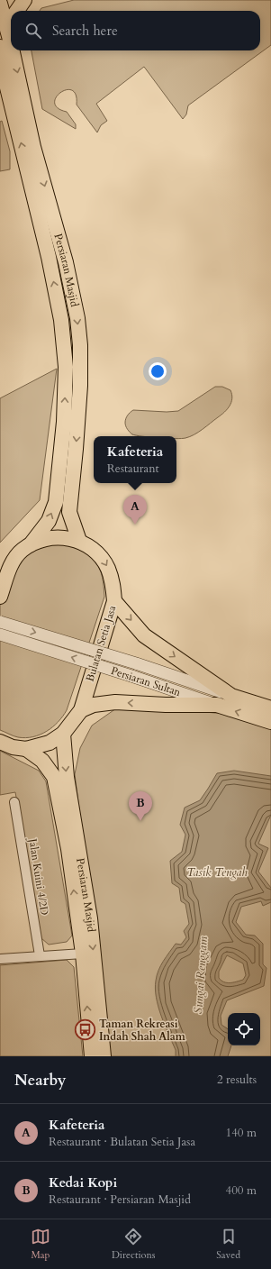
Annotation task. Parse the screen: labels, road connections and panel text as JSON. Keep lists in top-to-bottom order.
{
  "streets": {
    "main road": ["Persiaran Masjid", "Bulatan Setia Jasa", "Persiaran Sultan"],
    "street": ["Jalan Kuini 4/2D"]
  },
  "crossings": [
    ["Persiaran Masjid", "Bulatan Setia Jasa"]
  ],
  "water": ["Tasik Tengah", "Sungai Renggam"],
  "places": {
    "bus stop": ["Taman Rekreasi Indah Shah Alam"]
  },
  "page": {
    "search": "Search here",
    "popup": ["Kafeteria", "Restaurant"],
    "pins": ["A", "B"],
    "heading": ["Nearby", "2 results"],
    "list": [
      {
        "mark": "A",
        "name": "Kafeteria",
        "note": "Restaurant · Bulatan Setia Jasa",
        "value": "140 m"
      },
      {
        "mark": "B",
        "name": "Kedai Kopi",
        "note": "Restaurant · Persiaran Masjid",
        "value": "400 m"
      }
    ],
    "nav": ["Map", "Directions", "Saved"]
  }
}
